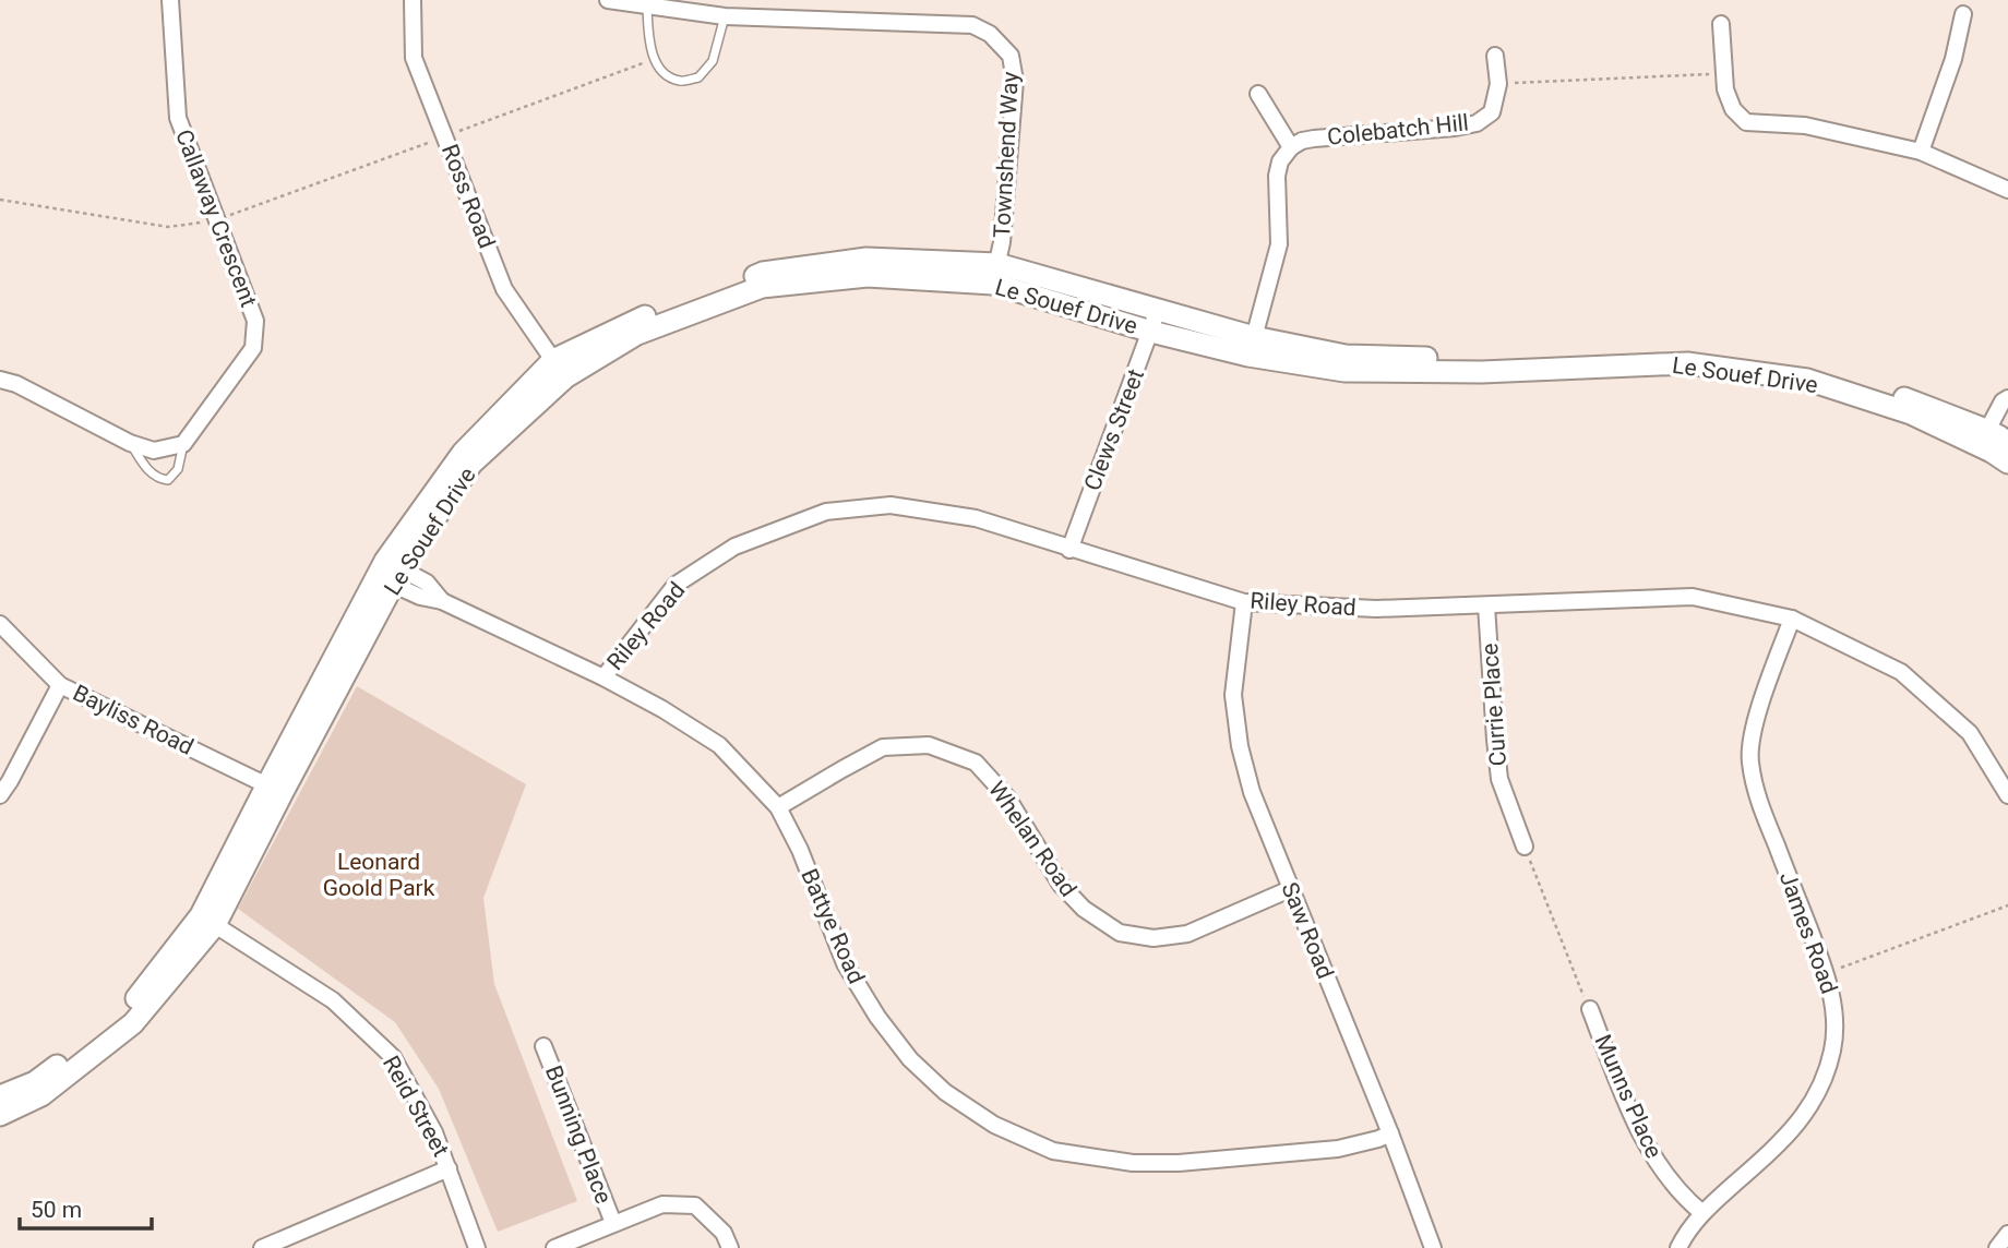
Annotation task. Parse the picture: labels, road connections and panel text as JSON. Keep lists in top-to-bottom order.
{
  "streets": {
    "street": [
      "Colebatch Hill",
      "Townshend Way",
      "Ross Road",
      "Callaway Crescent",
      "Le Souef Drive",
      "Clews Street",
      "Riley Road",
      "Currie Place",
      "Bayliss Road",
      "Whelan Road",
      "Battye Road",
      "Saw Road",
      "James Road",
      "Munns Place",
      "Reid Street",
      "Bunning Place"
    ]
  },
  "crossings": [
    ["Townshend Way", "Le Souef Drive"],
    ["Ross Road", "Le Souef Drive"],
    ["Le Souef Drive", "Clews Street"],
    ["Le Souef Drive", "Bayliss Road"],
    ["Le Souef Drive", "Battye Road"],
    ["Le Souef Drive", "Reid Street"],
    ["Clews Street", "Riley Road"],
    ["Riley Road", "Currie Place"],
    ["Riley Road", "Battye Road"],
    ["Riley Road", "Saw Road"],
    ["Riley Road", "James Road"],
    ["Whelan Road", "Battye Road"],
    ["Whelan Road", "Saw Road"],
    ["Battye Road", "Saw Road"],
    ["James Road", "Munns Place"]
  ],
  "parks": ["Leonard Goold Park"],
  "scale_bar": "50 m"
}
